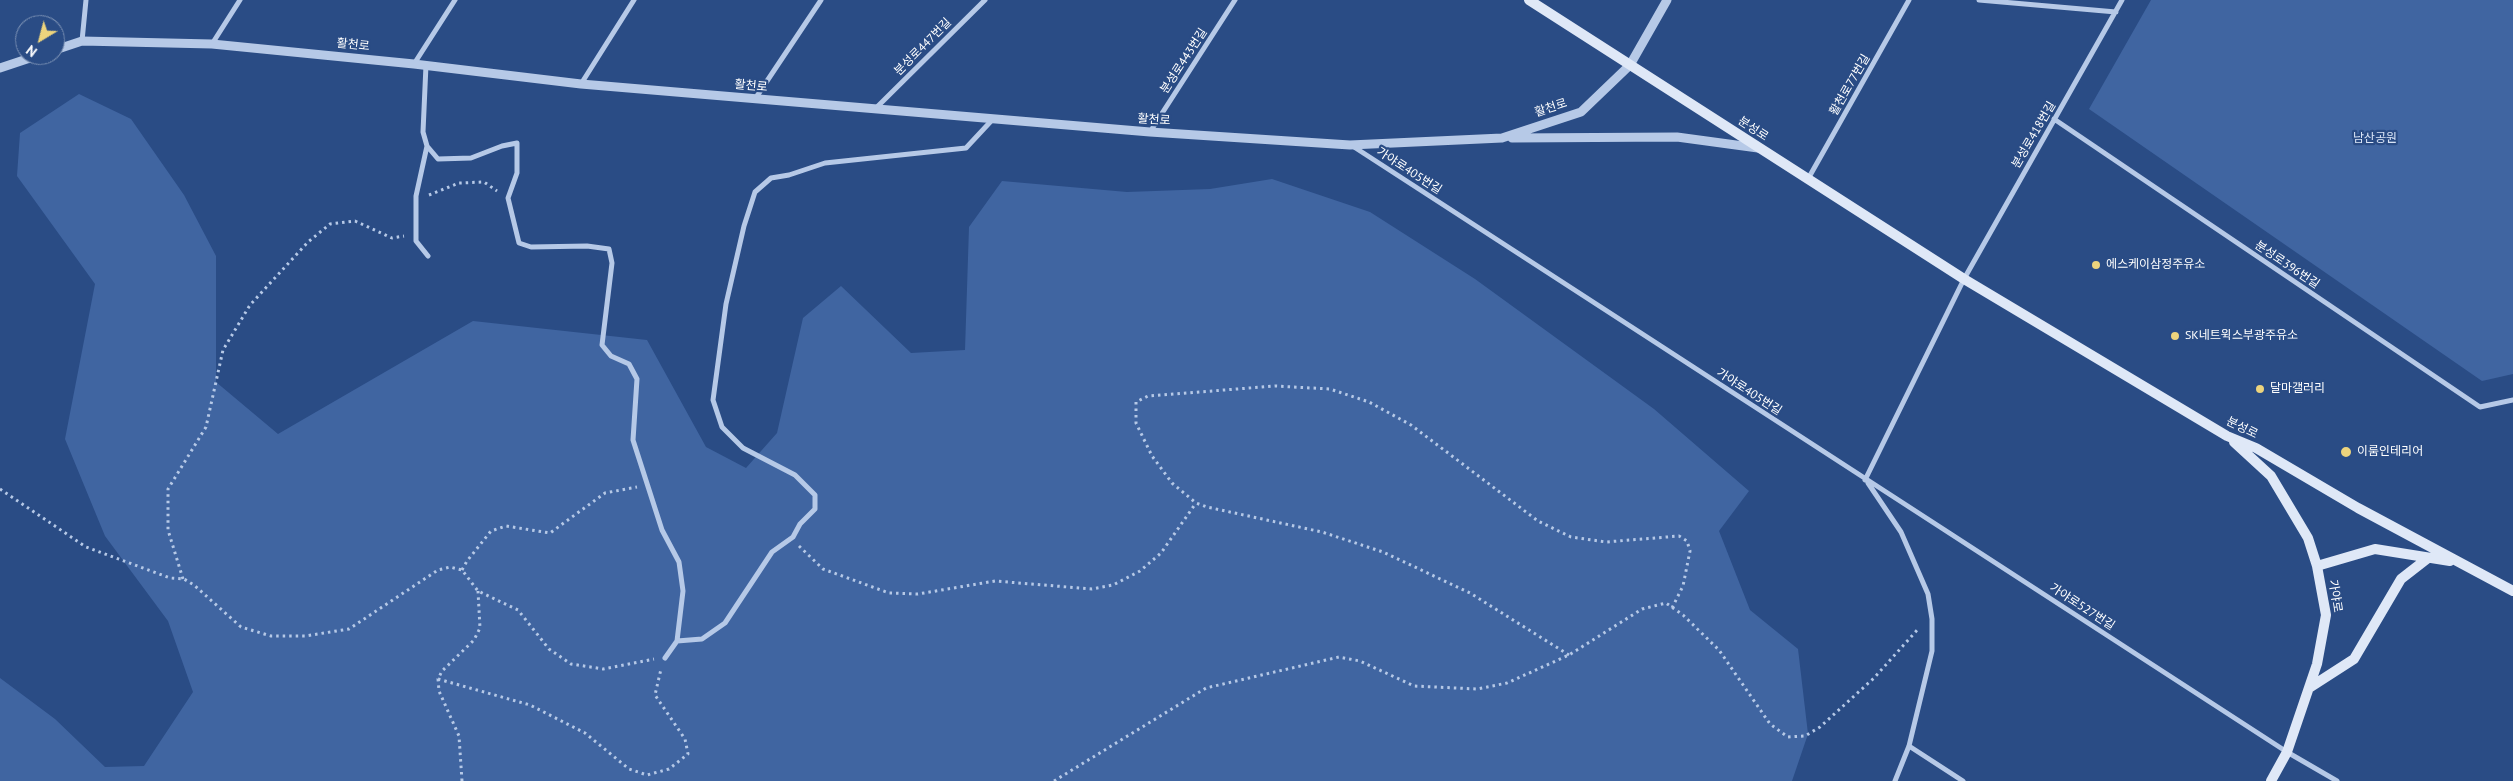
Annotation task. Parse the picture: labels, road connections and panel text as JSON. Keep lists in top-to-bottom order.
{
  "streets": {
    "main road": ["분성로", "가야로"],
    "street": [
      "활천로",
      "분성로447번길",
      "분성로443번길",
      "활천로77번길",
      "분성로418번길",
      "가야로405번길",
      "분성로396번길",
      "가야로527번길"
    ]
  },
  "crossings": [
    ["활천로", "분성로447번길"],
    ["활천로", "분성로443번길"],
    ["활천로", "분성로"],
    ["활천로", "가야로405번길"],
    ["활천로77번길", "분성로"],
    ["분성로", "분성로418번길"],
    ["분성로", "가야로"],
    ["분성로418번길", "분성로396번길"],
    ["가야로405번길", "가야로527번길"],
    ["가야로", "가야로527번길"]
  ],
  "parks": ["남산공원"],
  "places": [
    "에스케이삼정주유소",
    "SK네트윅스부광주유소",
    "달마갤러리",
    "이룸인테리어"
  ],
  "north": "bottom left"
}
